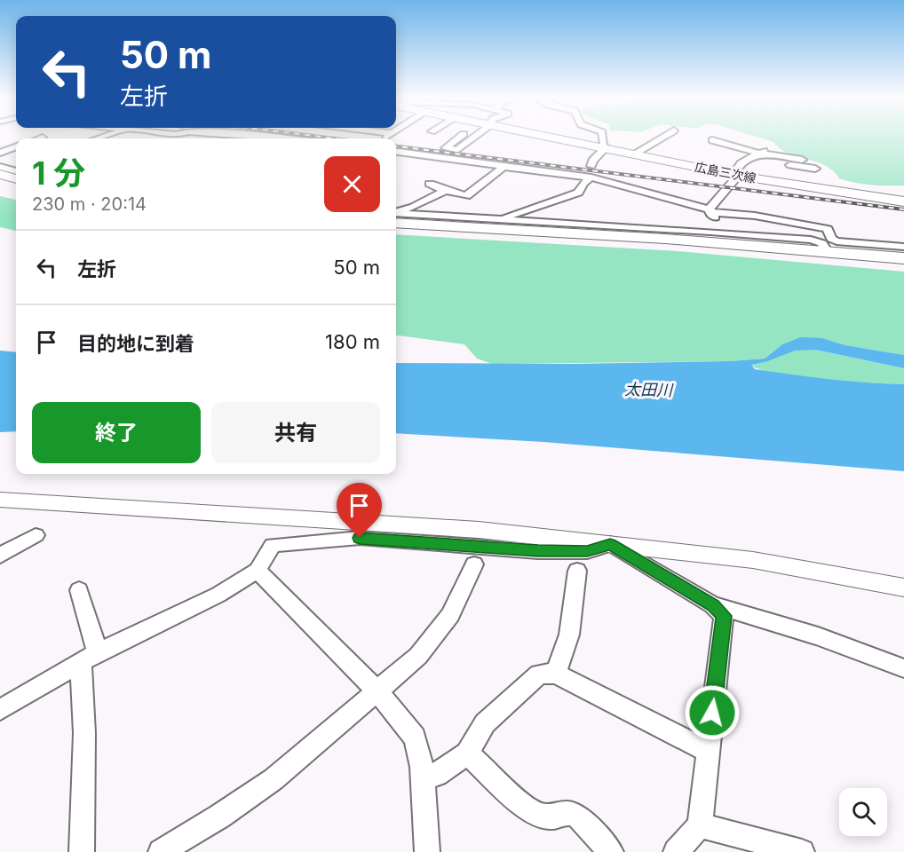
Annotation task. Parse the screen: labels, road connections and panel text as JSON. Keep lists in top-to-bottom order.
{
  "streets": {
    "main road": ["広島三次線"]
  },
  "water": ["太田川"],
  "page": {
    "turn": ["50 m", "左折"],
    "heading": ["1 分", "230 m · 20:14"],
    "list": [
      {
        "name": "左折",
        "value": "50 m"
      },
      {
        "name": "目的地に到着",
        "value": "180 m"
      }
    ],
    "buttons": ["終了", "共有"]
  }
}
